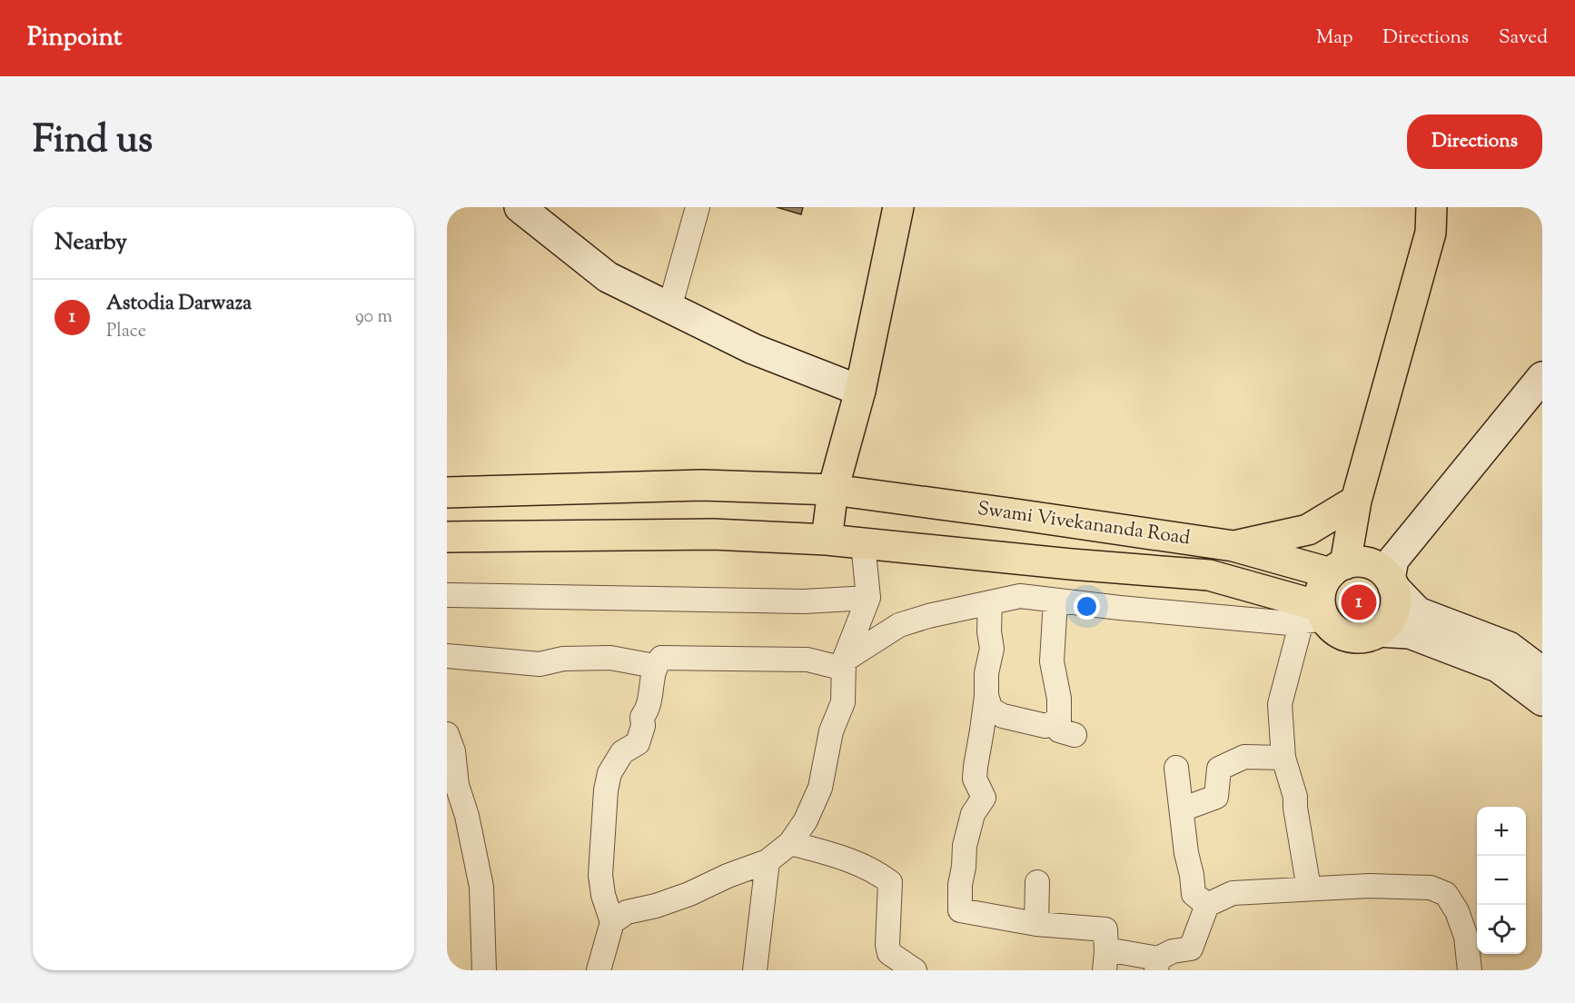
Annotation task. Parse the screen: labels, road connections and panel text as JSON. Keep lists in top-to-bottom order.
{
  "streets": {
    "main road": ["Swami Vivekananda Road"]
  },
  "page": {
    "header": "Pinpoint",
    "nav": ["Map", "Directions", "Saved"],
    "title": "Find us",
    "buttons": "Directions",
    "heading": "Nearby",
    "list": [
      {
        "mark": "1",
        "name": "Astodia Darwaza",
        "note": "Place",
        "value": "90 m"
      }
    ],
    "pins": "1",
    "map_buttons": ["+", "−"]
  }
}
